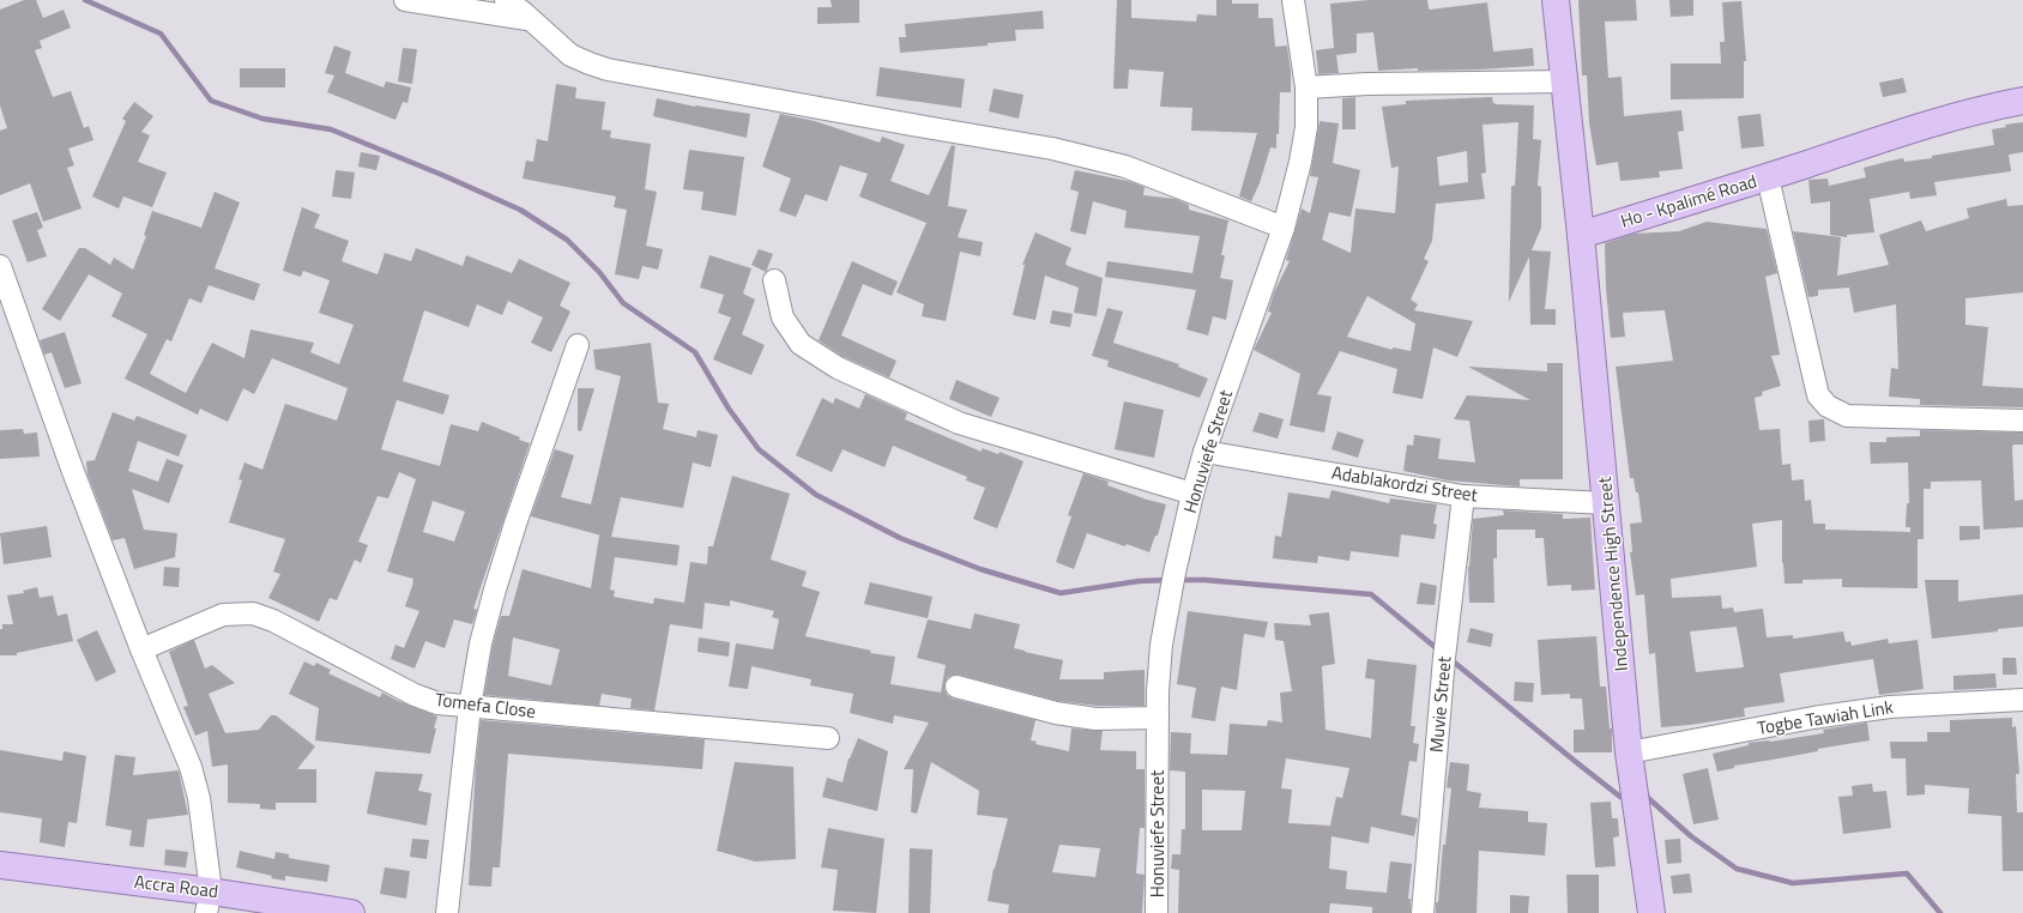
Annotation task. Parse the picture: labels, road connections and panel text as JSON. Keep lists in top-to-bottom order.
{
  "streets": {
    "main road": ["Ho - Kpalimé Road", "Independence High Street", "Accra Road"],
    "street": [
      "Honuviefe Street",
      "Adablakordzi Street",
      "Muvie Street",
      "Tomefa Close",
      "Togbe Tawiah Link"
    ]
  },
  "crossings": [
    ["Ho - Kpalimé Road", "Independence High Street"],
    ["Honuviefe Street", "Adablakordzi Street"],
    ["Adablakordzi Street", "Independence High Street"],
    ["Adablakordzi Street", "Muvie Street"],
    ["Independence High Street", "Togbe Tawiah Link"]
  ]
}
